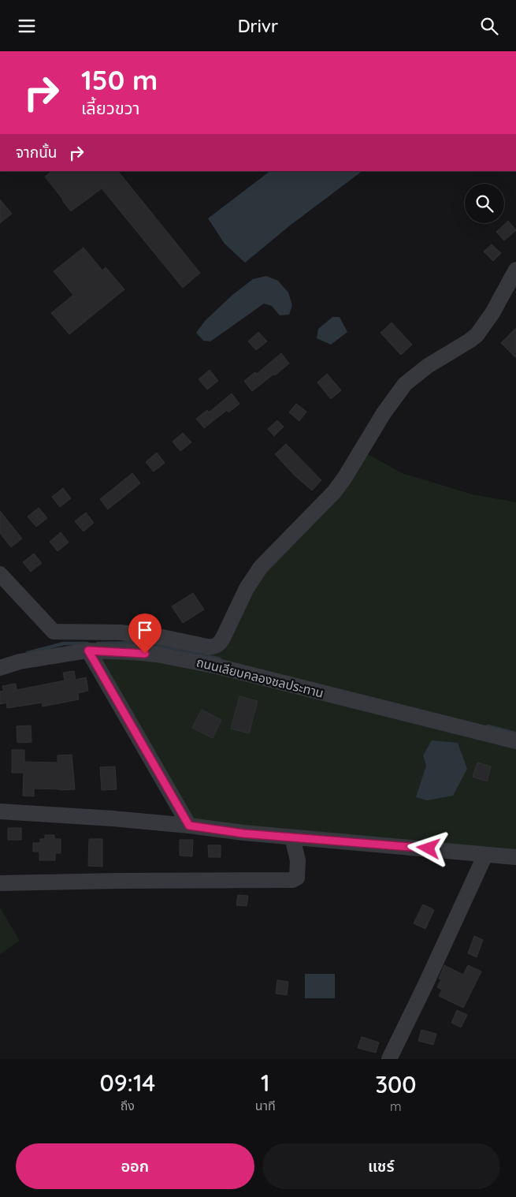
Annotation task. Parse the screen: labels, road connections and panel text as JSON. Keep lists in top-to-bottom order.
{
  "streets": {
    "street": ["ถนนเลียบคลองชลประทาน"]
  },
  "page": {
    "header": "Drivr",
    "turn": ["150 m", "เลี้ยวขวา"],
    "then": "จากนั้น",
    "eta": [
      "09:14",
      "ถึง",
      "1",
      "นาที",
      "300",
      "m"
    ],
    "buttons": ["ออก", "แชร์"]
  }
}
